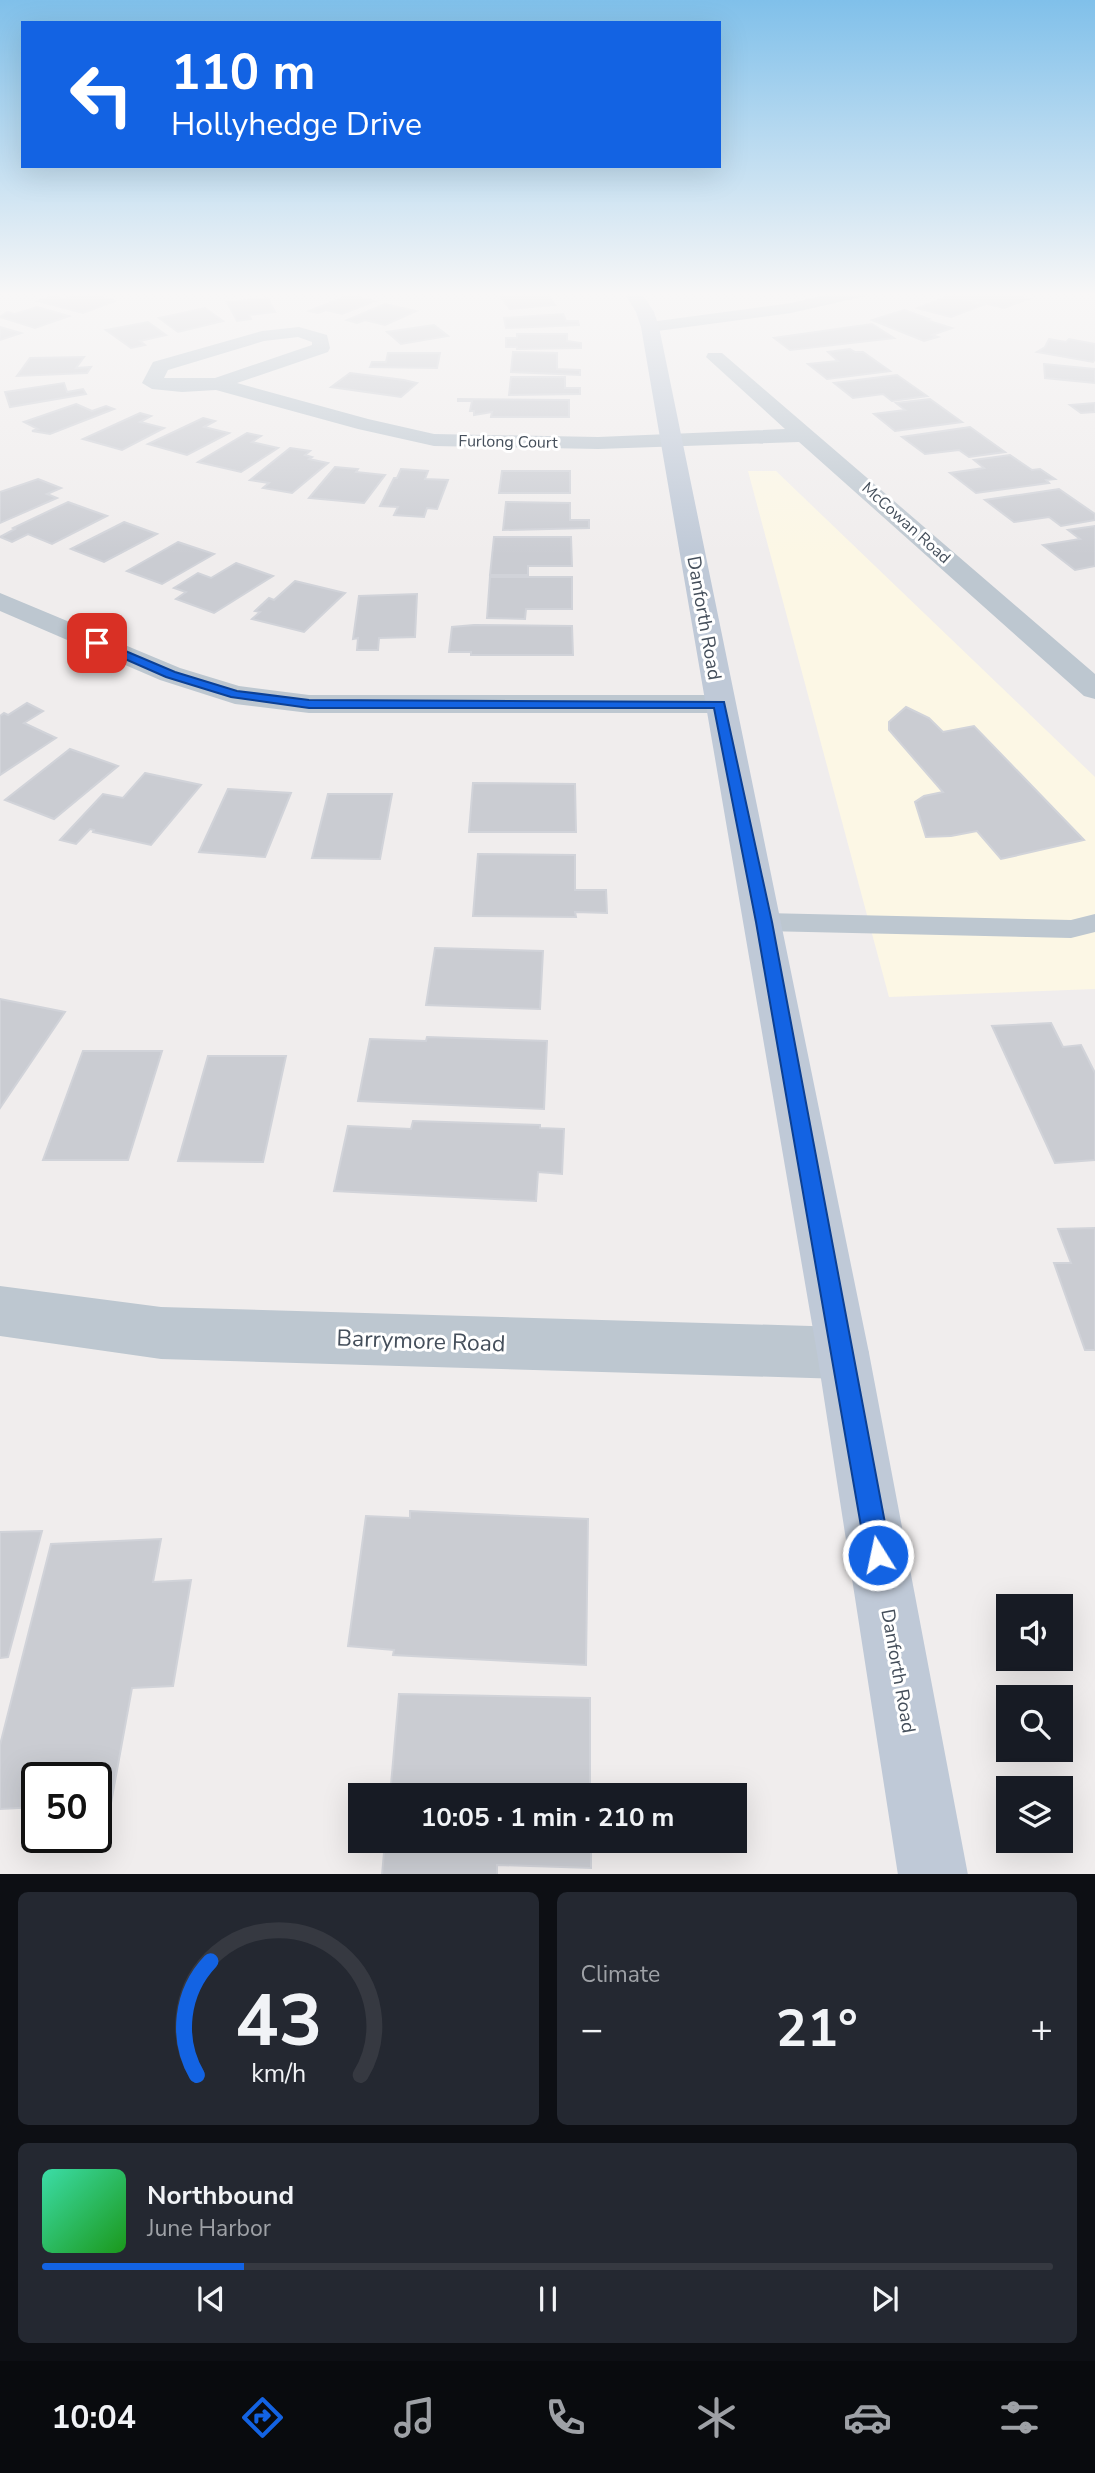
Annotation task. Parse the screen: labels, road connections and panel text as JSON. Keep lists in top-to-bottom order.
{
  "streets": {
    "main road": ["Danforth Road"],
    "street": ["Furlong Court", "McCowan Road", "Barrymore Road"]
  },
  "crossings": [
    ["Furlong Court", "McCowan Road"],
    ["Furlong Court", "Danforth Road"],
    ["Danforth Road", "Barrymore Road"]
  ],
  "page": {
    "turn": ["110 m", "Hollyhedge Drive"],
    "limit": "50",
    "trip": "10:05 · 1 min · 210 m",
    "tile": "Climate",
    "heat": ["−", "21°", "+"],
    "song": ["Northbound", "June Harbor"],
    "tabs": "10:04",
    "gauge": ["43", "km/h"]
  }
}
